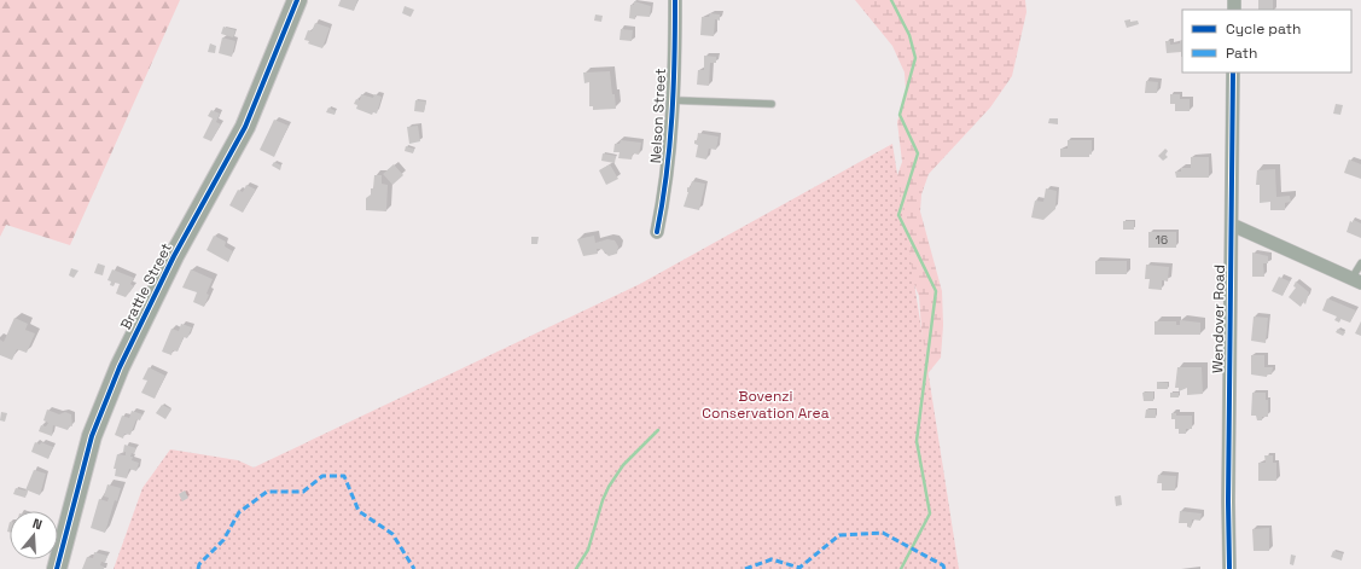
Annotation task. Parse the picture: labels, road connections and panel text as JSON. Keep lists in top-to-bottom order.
{
  "streets": {
    "street": ["Nelson Street", "Brattle Street", "Wendover Road"]
  },
  "parks": ["Bovenzi Conservation Area"],
  "house_numbers": ["16"],
  "legend": ["Cycle path", "Path"],
  "north": "top"
}
